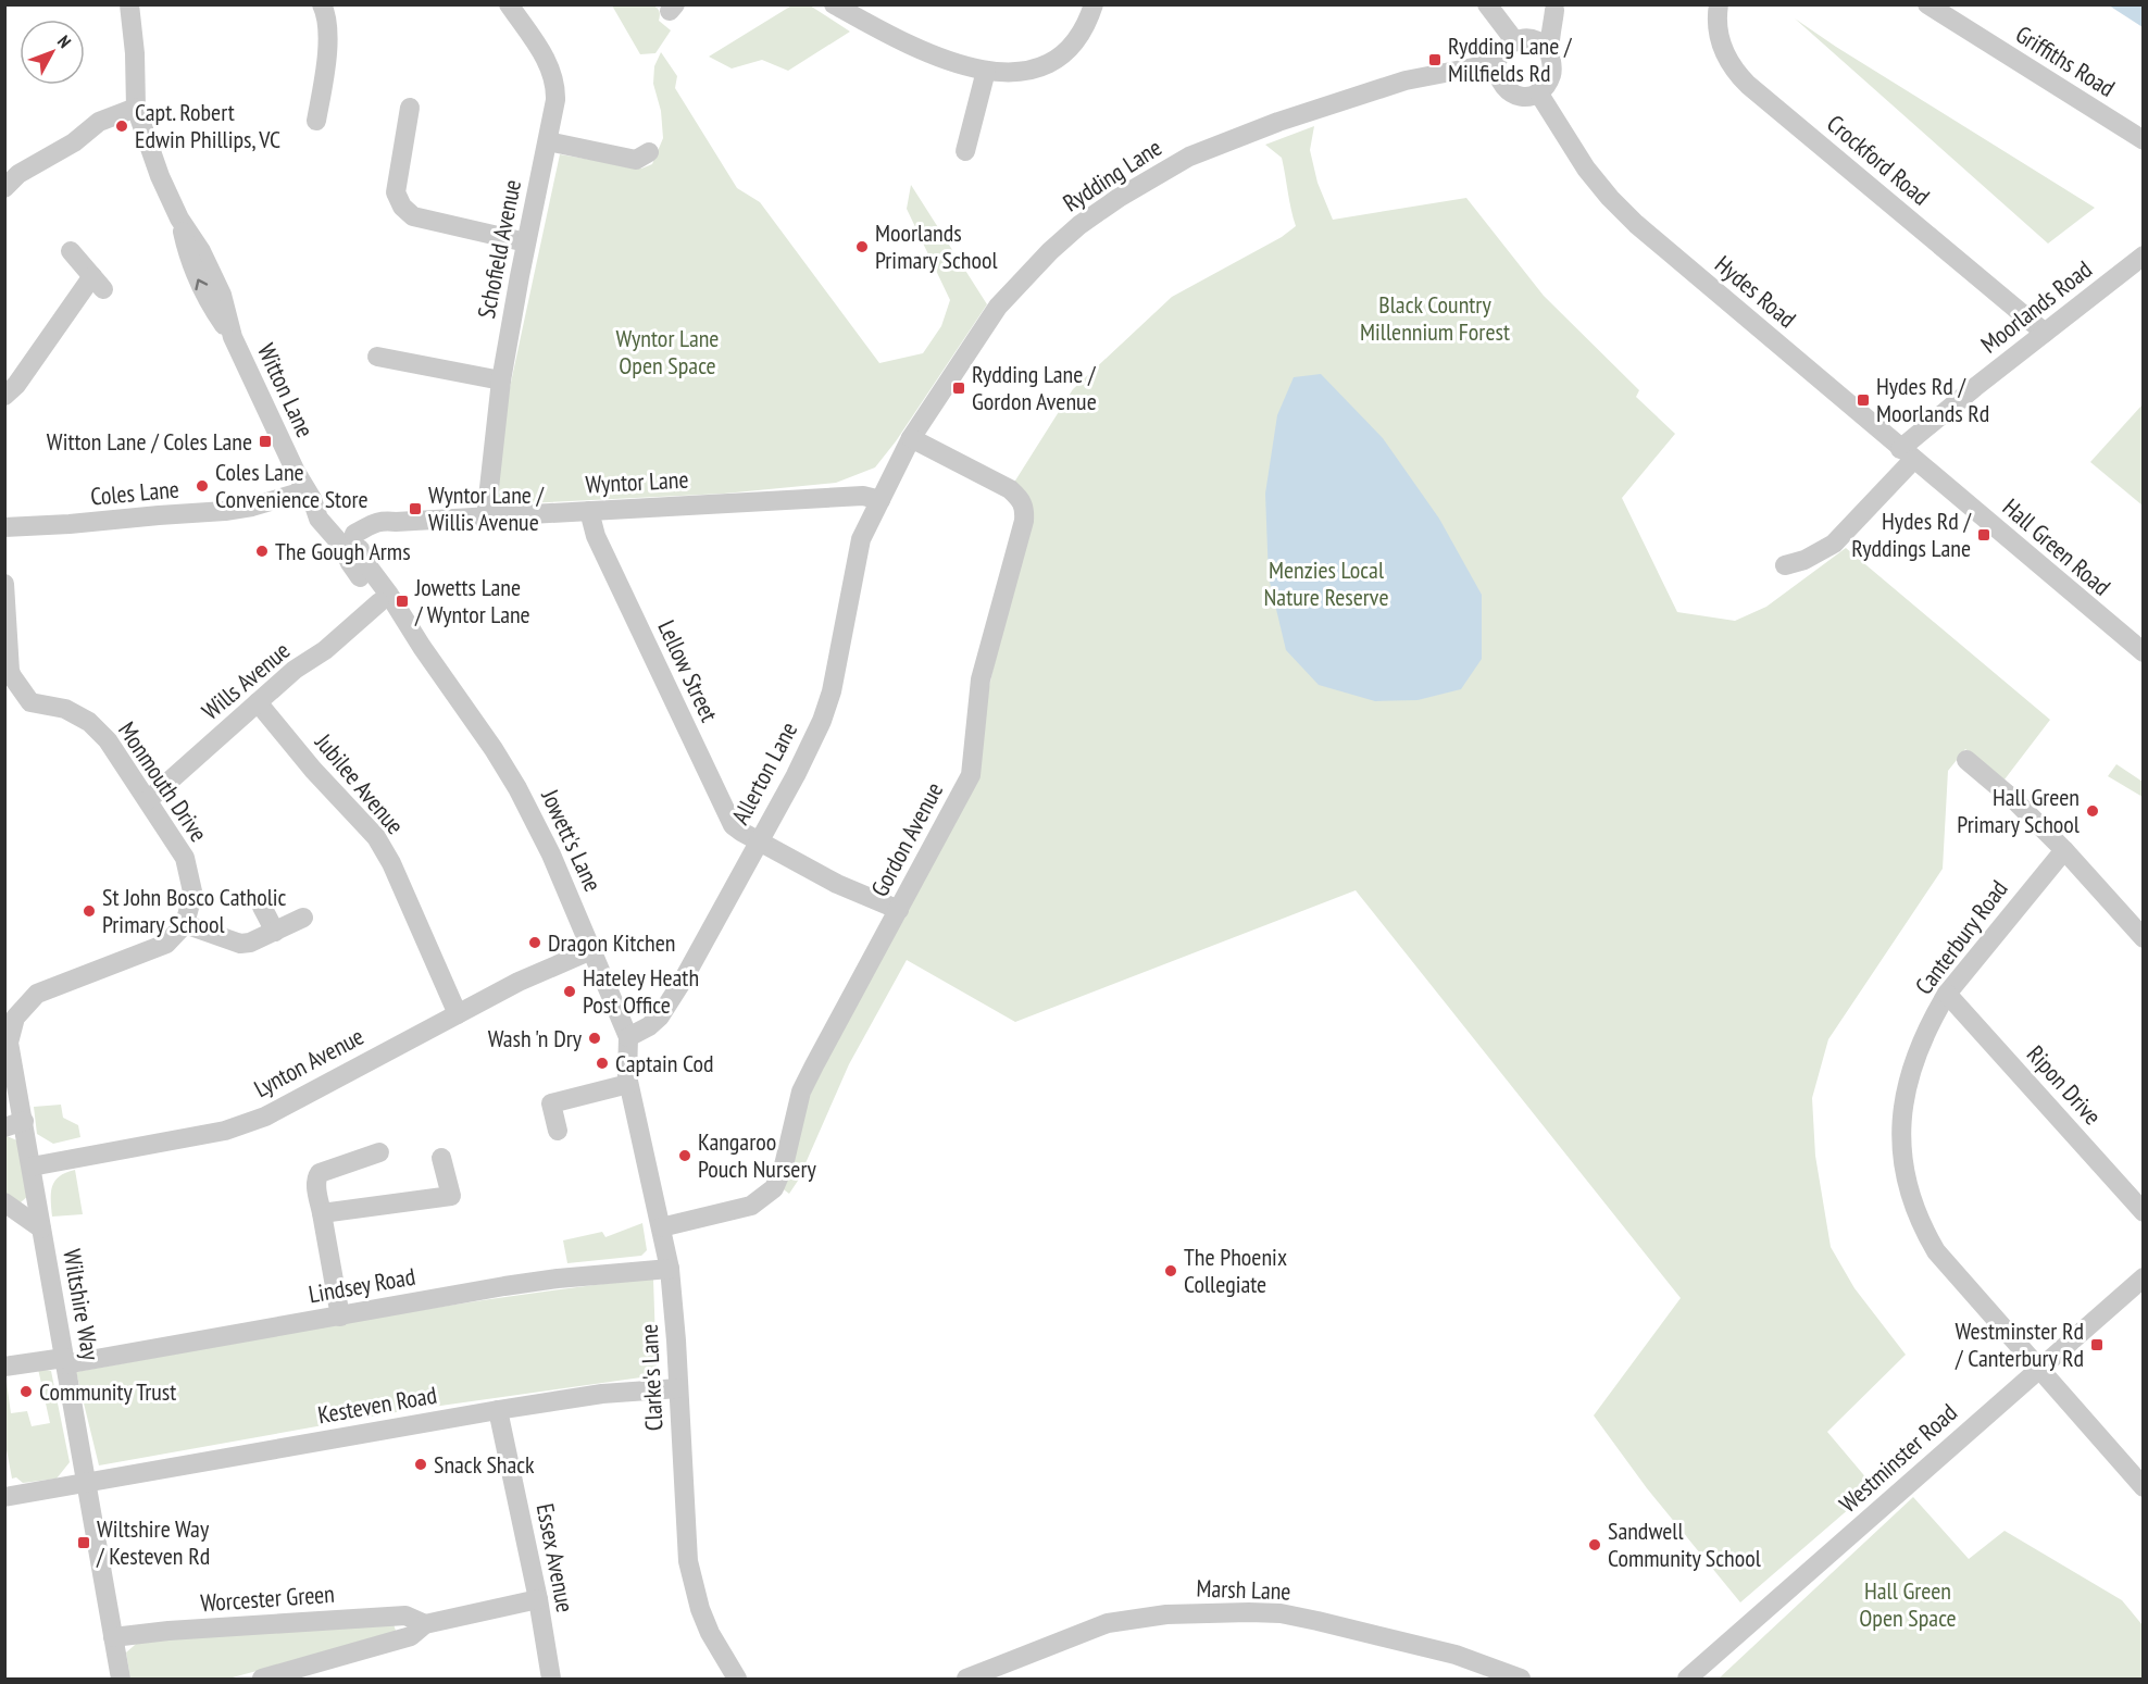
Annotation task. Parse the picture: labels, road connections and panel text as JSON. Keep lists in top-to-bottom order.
{
  "streets": {
    "street": [
      "Griffiths Road",
      "Crockford Road",
      "Rydding Lane",
      "Schofield Avenue",
      "Hydes Road",
      "Moorlands Road",
      "Witton Lane",
      "Wyntor Lane",
      "Coles Lane",
      "Hall Green Road",
      "Lellow Street",
      "Wills Avenue",
      "Allerton Lane",
      "Monmouth Drive",
      "Jubilee Avenue",
      "Gordon Avenue",
      "Jowett's Lane",
      "Canterbury Road",
      "Lynton Avenue",
      "Ripon Drive",
      "Lindsey Road",
      "Wiltshire Way",
      "Clarke's Lane",
      "Kesteven Road",
      "Westminster Road",
      "Essex Avenue",
      "Marsh Lane",
      "Worcester Green"
    ]
  },
  "crossings": [
    ["Crockford Road", "Moorlands Road"],
    ["Rydding Lane", "Hydes Road"],
    ["Rydding Lane", "Wyntor Lane"],
    ["Rydding Lane", "Allerton Lane"],
    ["Rydding Lane", "Gordon Avenue"],
    ["Schofield Avenue", "Wyntor Lane"],
    ["Hydes Road", "Moorlands Road"],
    ["Hydes Road", "Hall Green Road"],
    ["Witton Lane", "Wyntor Lane"],
    ["Witton Lane", "Coles Lane"],
    ["Witton Lane", "Jowett's Lane"],
    ["Wyntor Lane", "Lellow Street"],
    ["Wyntor Lane", "Allerton Lane"],
    ["Wyntor Lane", "Jowett's Lane"],
    ["Lellow Street", "Allerton Lane"],
    ["Lellow Street", "Gordon Avenue"],
    ["Wills Avenue", "Monmouth Drive"],
    ["Wills Avenue", "Jubilee Avenue"],
    ["Wills Avenue", "Jowett's Lane"],
    ["Allerton Lane", "Jowett's Lane"],
    ["Monmouth Drive", "Wiltshire Way"],
    ["Jubilee Avenue", "Lynton Avenue"],
    ["Gordon Avenue", "Clarke's Lane"],
    ["Jowett's Lane", "Lynton Avenue"],
    ["Jowett's Lane", "Clarke's Lane"],
    ["Canterbury Road", "Ripon Drive"],
    ["Canterbury Road", "Westminster Road"],
    ["Lynton Avenue", "Wiltshire Way"],
    ["Lindsey Road", "Wiltshire Way"],
    ["Lindsey Road", "Clarke's Lane"],
    ["Wiltshire Way", "Kesteven Road"],
    ["Wiltshire Way", "Worcester Green"],
    ["Clarke's Lane", "Kesteven Road"],
    ["Kesteven Road", "Essex Avenue"],
    ["Essex Avenue", "Worcester Green"]
  ],
  "parks": [
    "Black Country Millennium Forest",
    "Wyntor Lane Open Space",
    "Menzies Local Nature Reserve",
    "Hall Green Open Space"
  ],
  "places": {
    "transit": [
      "Rydding Lane / Millfields Rd",
      "Rydding Lane / Gordon Avenue",
      "Hydes Rd / Moorlands Rd",
      "Witton Lane / Coles Lane",
      "Wyntor Lane / Willis Avenue",
      "Hydes Rd / Ryddings Lane",
      "Jowetts Lane / Wyntor Lane",
      "Westminster Rd / Canterbury Rd",
      "Wiltshire Way / Kesteven Rd"
    ],
    "other": [
      "Capt. Robert Edwin Phillips, VC",
      "Moorlands Primary School",
      "Coles Lane Convenience Store",
      "The Gough Arms",
      "Hall Green Primary School",
      "St John Bosco Catholic Primary School",
      "Dragon Kitchen",
      "Hateley Heath Post Office",
      "Wash 'n Dry",
      "Captain Cod",
      "Kangaroo Pouch Nursery",
      "The Phoenix Collegiate",
      "Community Trust",
      "Snack Shack",
      "Sandwell Community School"
    ]
  },
  "north": "top right"
}
